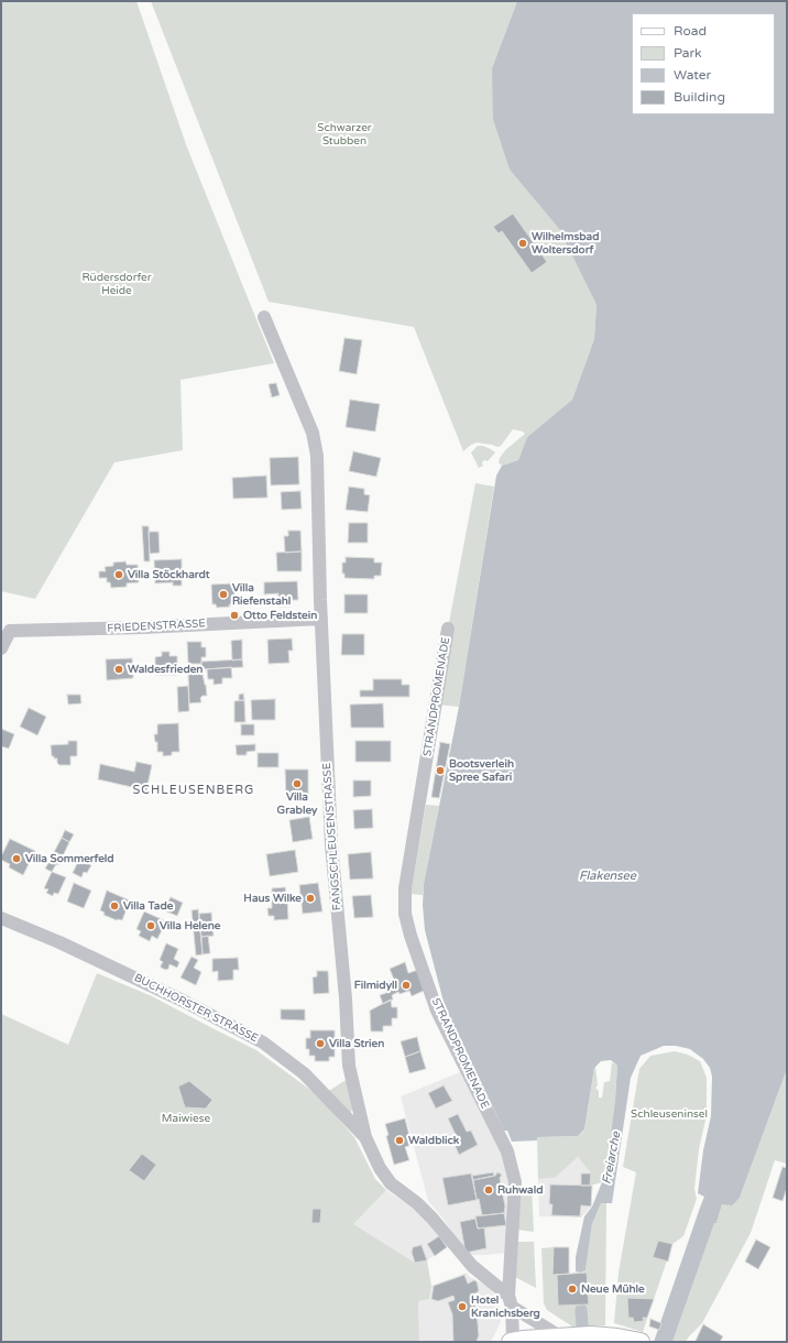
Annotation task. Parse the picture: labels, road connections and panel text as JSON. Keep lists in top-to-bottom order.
{
  "streets": {
    "street": [
      "FRIEDENSTRASSE",
      "STRANDPROMENADE",
      "FANGSCHLEUSENSTRASSE",
      "BUCHHORSTER STRASSE"
    ]
  },
  "crossings": [
    ["FRIEDENSTRASSE", "FANGSCHLEUSENSTRASSE"],
    ["STRANDPROMENADE", "FANGSCHLEUSENSTRASSE"],
    ["FANGSCHLEUSENSTRASSE", "BUCHHORSTER STRASSE"]
  ],
  "districts": ["SCHLEUSENBERG"],
  "water": ["Flakensee", "Freiarche"],
  "parks": [
    "Schwarzer Stubben",
    "Rüdersdorfer Heide",
    "Schleuseninsel",
    "Maiwiese"
  ],
  "places": [
    "Wilhelmsbad Woltersdorf",
    "Villa Stöckhardt",
    "Villa Riefenstahl",
    "Otto Feldstein",
    "Waldesfrieden",
    "Bootsverleih Spree Safari",
    "Villa Grabley",
    "Villa Sommerfeld",
    "Haus Wilke",
    "Villa Tade",
    "Villa Helene",
    "Filmidyll",
    "Villa Strien",
    "Waldblick",
    "Ruhwald",
    "Neue Mühle",
    "Hotel Kranichsberg"
  ],
  "legend": [
    "Road",
    "Park",
    "Water",
    "Building"
  ]
}
